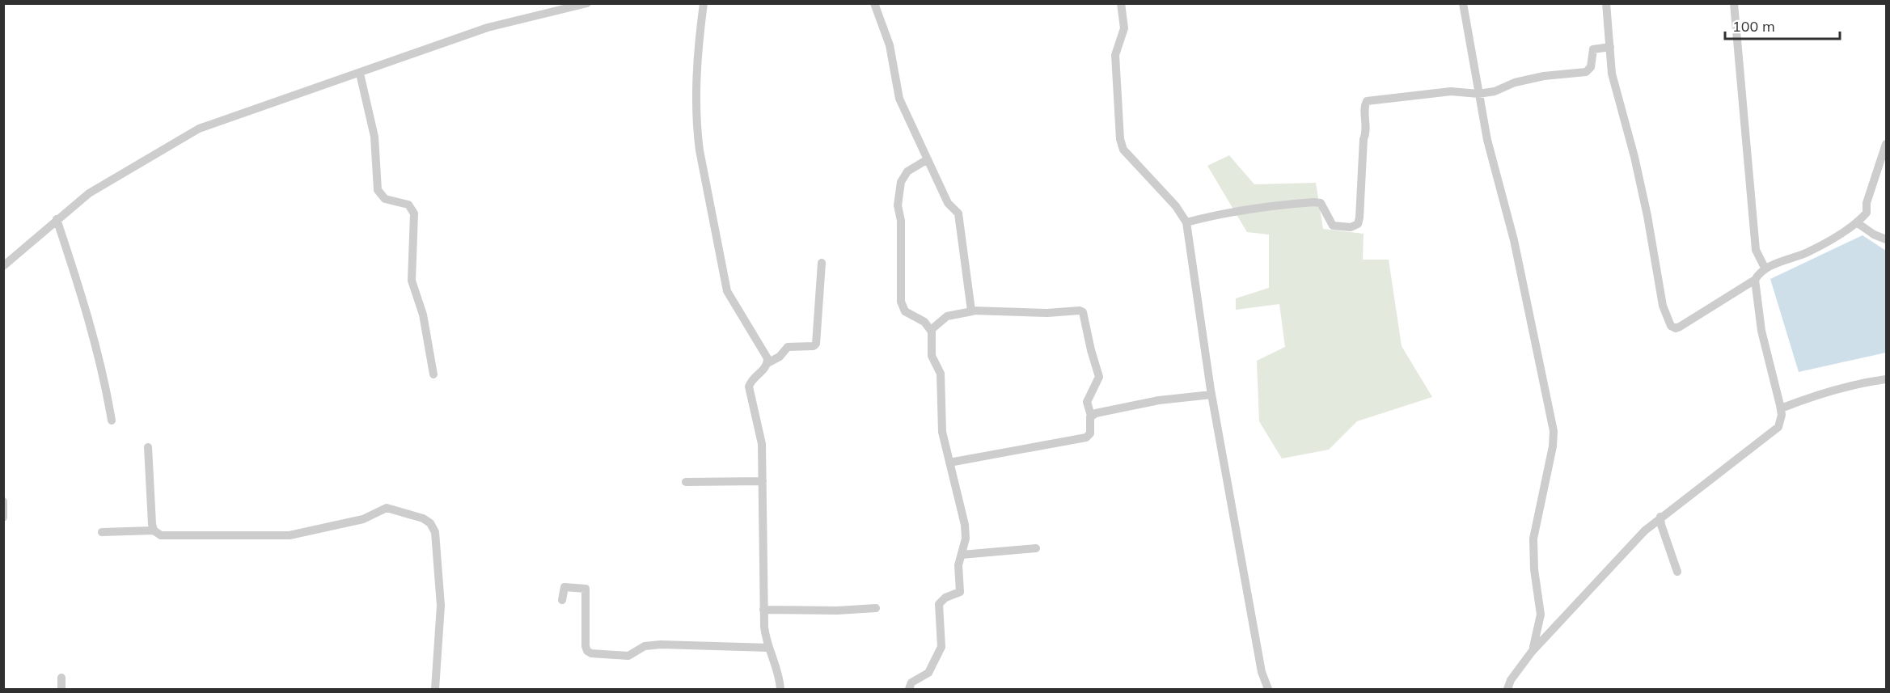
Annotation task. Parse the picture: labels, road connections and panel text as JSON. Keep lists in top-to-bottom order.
{
  "scale_bar": "100 m"
}
